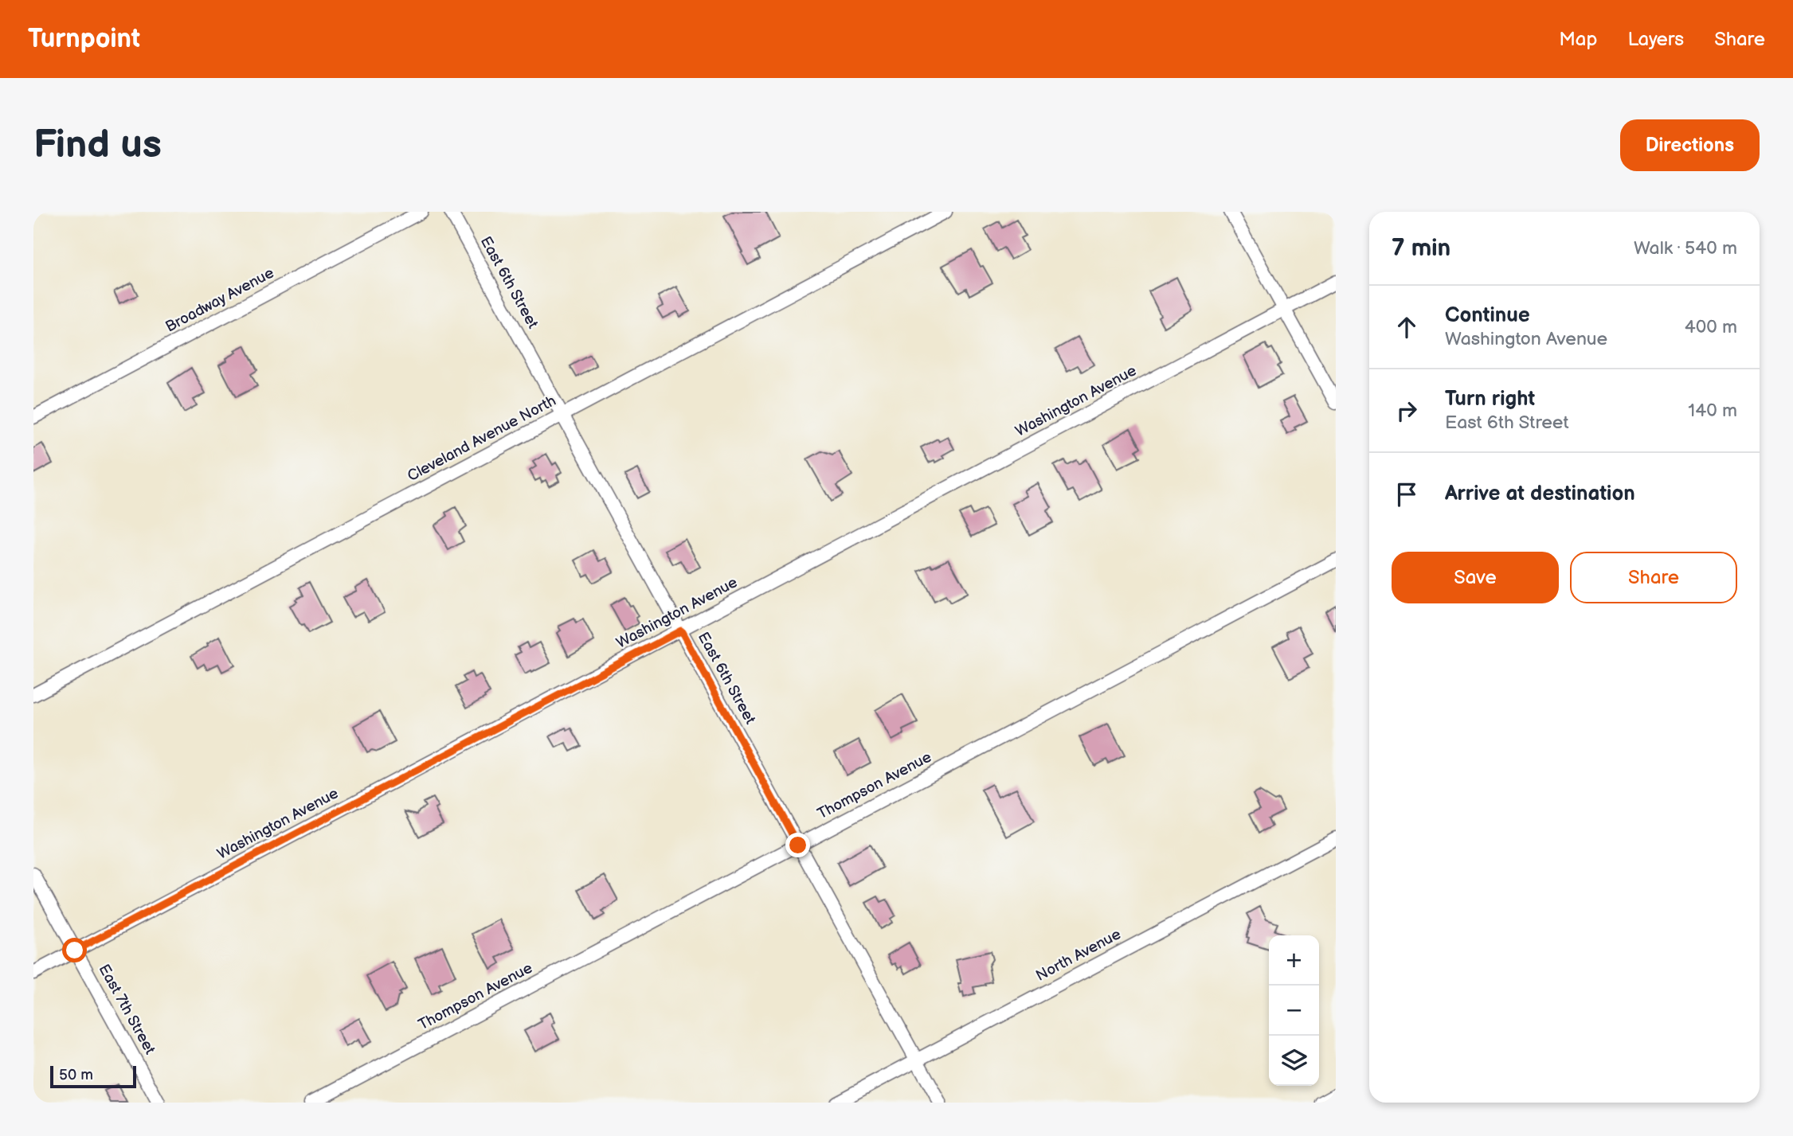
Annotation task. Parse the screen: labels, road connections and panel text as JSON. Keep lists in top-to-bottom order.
{
  "streets": {
    "street": [
      "East 6th Street",
      "Broadway Avenue",
      "Washington Avenue",
      "Cleveland Avenue North",
      "Thompson Avenue",
      "North Avenue",
      "East 7th Street"
    ]
  },
  "crossings": [
    ["East 6th Street", "Washington Avenue"],
    ["East 6th Street", "Cleveland Avenue North"],
    ["East 6th Street", "Thompson Avenue"],
    ["East 6th Street", "North Avenue"],
    ["Washington Avenue", "East 7th Street"]
  ],
  "scale_bar": "50 m",
  "page": {
    "header": "Turnpoint",
    "nav": ["Map", "Layers", "Share"],
    "buttons": [
      "Directions",
      ["Save", "Share"]
    ],
    "title": "Find us",
    "heading": ["7 min", "Walk · 540 m"],
    "list": [
      ["Continue", "Washington Avenue", "400 m"],
      ["Turn right", "East 6th Street", "140 m"],
      "Arrive at destination"
    ],
    "map_buttons": ["+", "−"],
    "scale": "50 m"
  }
}
